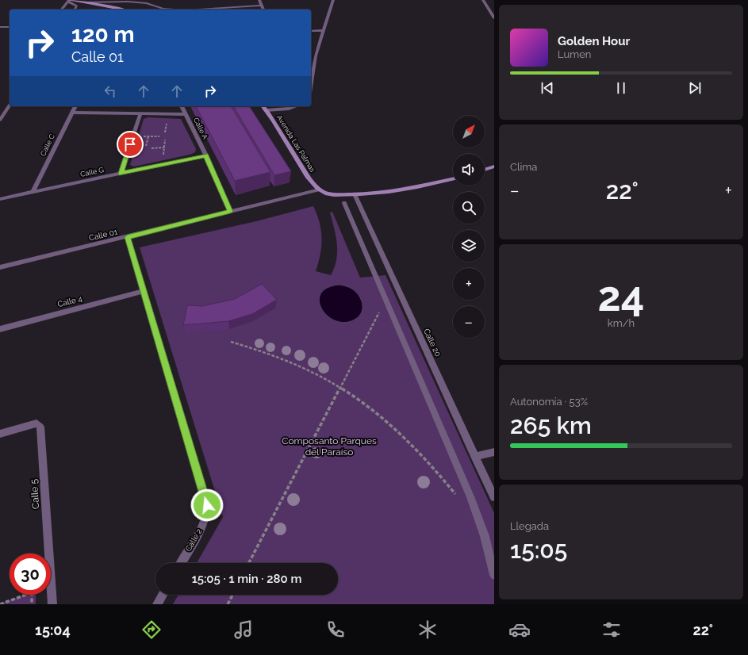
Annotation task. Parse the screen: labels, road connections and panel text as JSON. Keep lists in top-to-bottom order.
{
  "streets": {
    "main road": ["Avenida Las Palmas"],
    "street": [
      "Calle A",
      "Calle C",
      "Calle G",
      "Calle 01",
      "Calle 4",
      "Calle 20",
      "Calle 5",
      "Calle 2"
    ]
  },
  "crossings": [
    ["Calle A", "Calle G"],
    ["Calle A", "Calle 01"],
    ["Avenida Las Palmas", "Calle 01"],
    ["Calle C", "Calle G"],
    ["Calle 01", "Calle 2"],
    ["Calle 4", "Calle 2"]
  ],
  "parks": ["Composanto Parques del Paraíso"],
  "north": "top right",
  "page": {
    "turn": ["120 m", "Calle 01"],
    "song": ["Golden Hour", "Lumen"],
    "map_buttons": ["+", "−"],
    "tile": [
      "Clima",
      ["24", "km/h"],
      ["Autonomía · 53%", "265 km"],
      ["Llegada", "15:05"]
    ],
    "heat": ["−", "22°", "+"],
    "limit": "30",
    "trip": "15:05 · 1 min · 280 m",
    "tabs": ["15:04", "22°"]
  }
}
